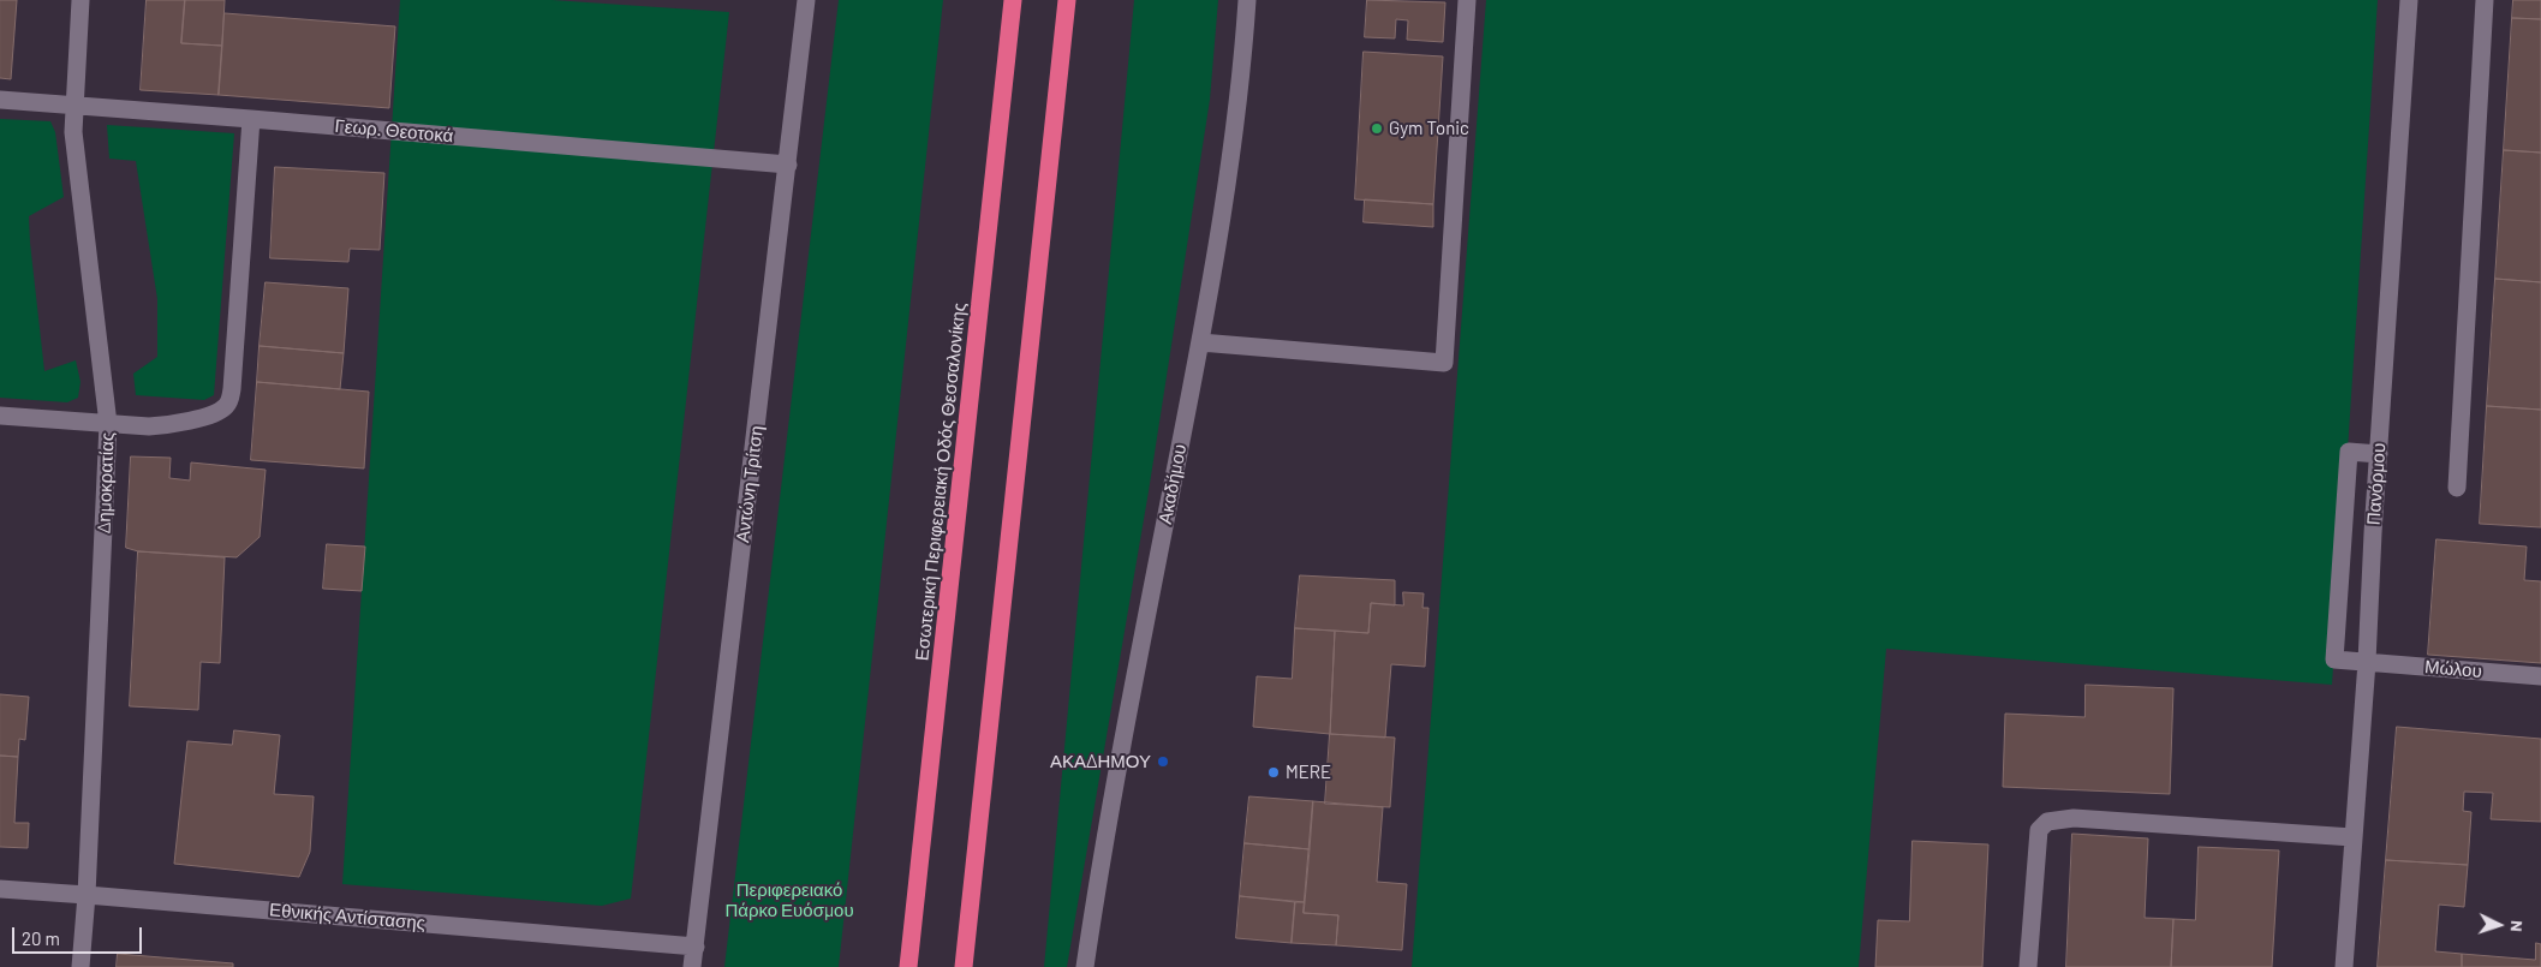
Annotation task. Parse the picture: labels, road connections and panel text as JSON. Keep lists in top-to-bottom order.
{
  "streets": {
    "highway": ["Εσωτερική Περιφερειακή Οδός Θεσσαλονίκης"],
    "street": [
      "Γεωρ. Θεοτοκά",
      "Δημοκρατίας",
      "Αντώνη Τρίτση",
      "Ακαδήμου",
      "Πανόρμου",
      "Μώλου",
      "Εθνικής Αντίστασης"
    ]
  },
  "crossings": [
    ["Γεωρ. Θεοτοκά", "Δημοκρατίας"],
    ["Γεωρ. Θεοτοκά", "Αντώνη Τρίτση"],
    ["Δημοκρατίας", "Εθνικής Αντίστασης"],
    ["Αντώνη Τρίτση", "Εθνικής Αντίστασης"],
    ["Πανόρμου", "Μώλου"]
  ],
  "parks": ["Περιφερειακό Πάρκο Ευόσμου"],
  "places": ["Gym Tonic", "ΑΚΑΔΗΜΟΥ", "MERE"],
  "scale_bar": "20 m",
  "north": "right"
}
